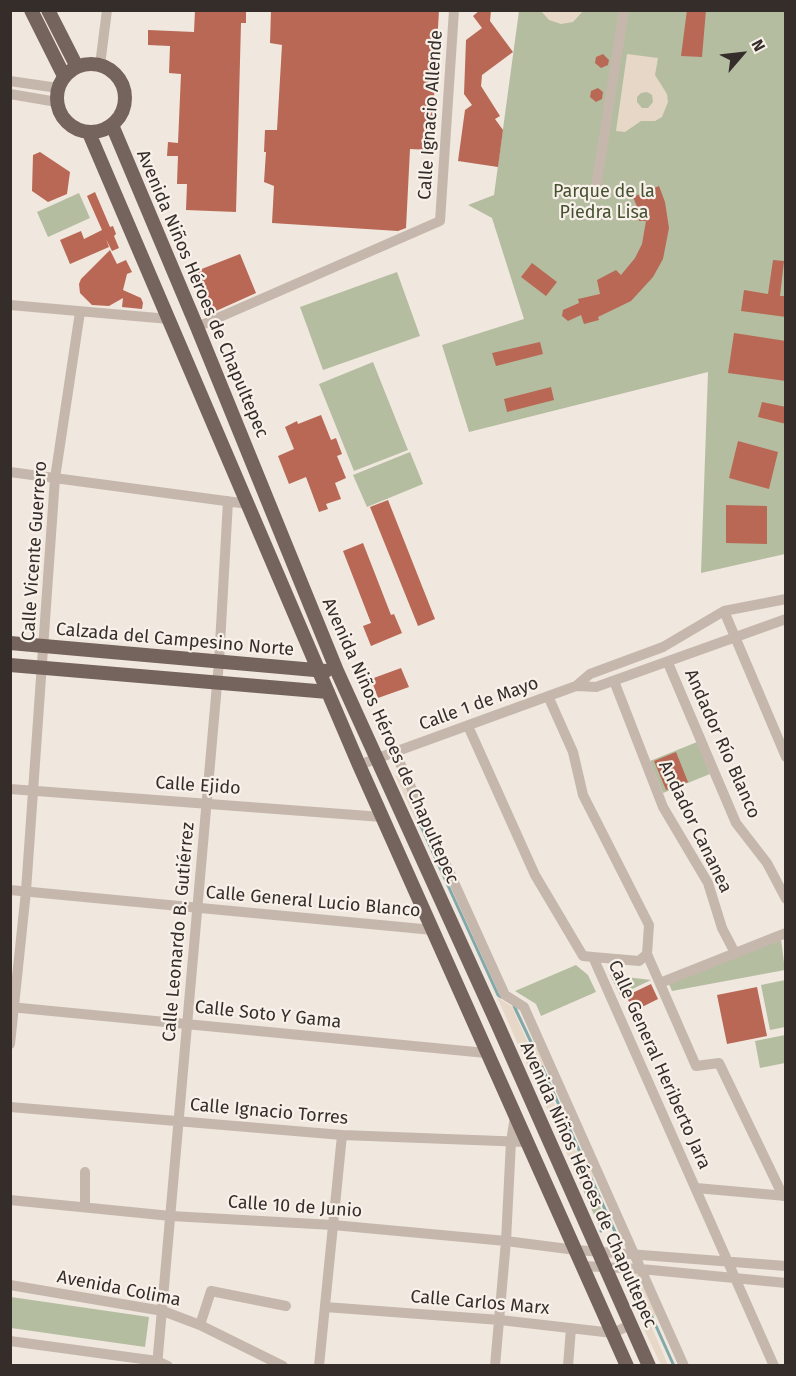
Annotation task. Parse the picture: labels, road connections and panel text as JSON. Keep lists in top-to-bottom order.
{
  "streets": {
    "main road": ["Avenida Niños Héroes de Chapultepec", "Calzada del Campesino Norte"],
    "street": [
      "Calle Ignacio Allende",
      "Calle Vicente Guerrero",
      "Calle 1 de Mayo",
      "Andador Río Blanco",
      "Calle Ejido",
      "Andador Cananea",
      "Calle General Lucio Blanco",
      "Calle Leonardo B. Gutiérrez",
      "Calle Soto Y Gama",
      "Calle General Heriberto Jara",
      "Calle Ignacio Torres",
      "Calle 10 de Junio",
      "Avenida Colima",
      "Calle Carlos Marx"
    ]
  },
  "crossings": [
    ["Calle Ignacio Allende", "Avenida Niños Héroes de Chapultepec"],
    ["Avenida Niños Héroes de Chapultepec", "Calzada del Campesino Norte"],
    ["Avenida Niños Héroes de Chapultepec", "Calle 1 de Mayo"],
    ["Avenida Niños Héroes de Chapultepec", "Calle Ejido"],
    ["Avenida Niños Héroes de Chapultepec", "Calle General Lucio Blanco"],
    ["Avenida Niños Héroes de Chapultepec", "Calle Soto Y Gama"],
    ["Avenida Niños Héroes de Chapultepec", "Calle Ignacio Torres"],
    ["Avenida Niños Héroes de Chapultepec", "Calle 10 de Junio"],
    ["Avenida Niños Héroes de Chapultepec", "Calle Carlos Marx"],
    ["Calle Vicente Guerrero", "Calzada del Campesino Norte"],
    ["Calle Vicente Guerrero", "Calle Ejido"],
    ["Calle Vicente Guerrero", "Calle General Lucio Blanco"],
    ["Calle Vicente Guerrero", "Calle Soto Y Gama"],
    ["Calzada del Campesino Norte", "Calle Leonardo B. Gutiérrez"],
    ["Calle 1 de Mayo", "Andador Río Blanco"],
    ["Calle 1 de Mayo", "Andador Cananea"],
    ["Calle 1 de Mayo", "Calle General Heriberto Jara"],
    ["Calle Ejido", "Calle Leonardo B. Gutiérrez"],
    ["Calle General Lucio Blanco", "Calle Leonardo B. Gutiérrez"],
    ["Calle Leonardo B. Gutiérrez", "Calle Soto Y Gama"],
    ["Calle Leonardo B. Gutiérrez", "Calle Ignacio Torres"],
    ["Calle Leonardo B. Gutiérrez", "Calle 10 de Junio"],
    ["Calle Leonardo B. Gutiérrez", "Avenida Colima"],
    ["Calle General Heriberto Jara", "Calle 10 de Junio"]
  ],
  "parks": ["Parque de la Piedra Lisa"],
  "north": "top right"
}
